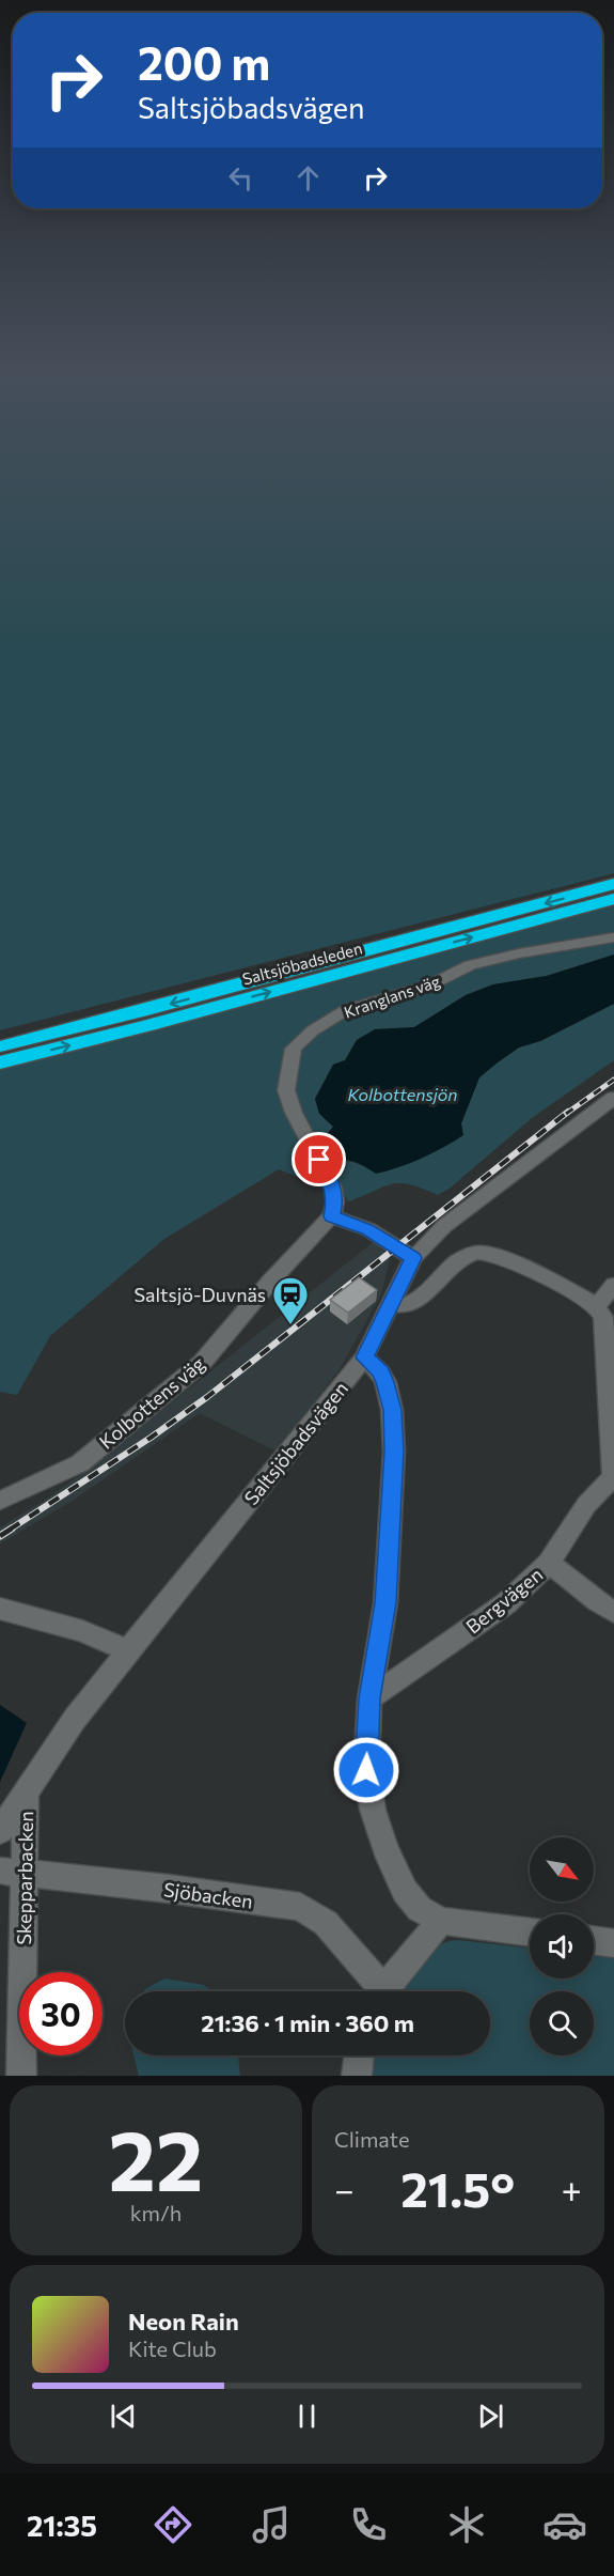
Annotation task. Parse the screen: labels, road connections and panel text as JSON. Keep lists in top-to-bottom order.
{
  "streets": {
    "highway": ["Saltsjöbadsleden"],
    "street": [
      "Kranglans väg",
      "Kolbottens väg",
      "Saltsjöbadsvägen",
      "Bergvägen",
      "Skepparbacken",
      "Sjöbacken"
    ]
  },
  "crossings": [
    ["Kranglans väg", "Kolbottens väg"],
    ["Saltsjöbadsvägen", "Skepparbacken"],
    ["Skepparbacken", "Sjöbacken"]
  ],
  "water": ["Kolbottensjön"],
  "places": {
    "station": ["Saltsjö-Duvnäs"]
  },
  "north": "bottom right",
  "page": {
    "turn": ["200 m", "Saltsjöbadsvägen"],
    "limit": "30",
    "trip": "21:36 · 1 min · 360 m",
    "tile": [
      ["22", "km/h"],
      "Climate"
    ],
    "heat": ["−", "21.5°", "+"],
    "song": ["Neon Rain", "Kite Club"],
    "tabs": "21:35"
  }
}
